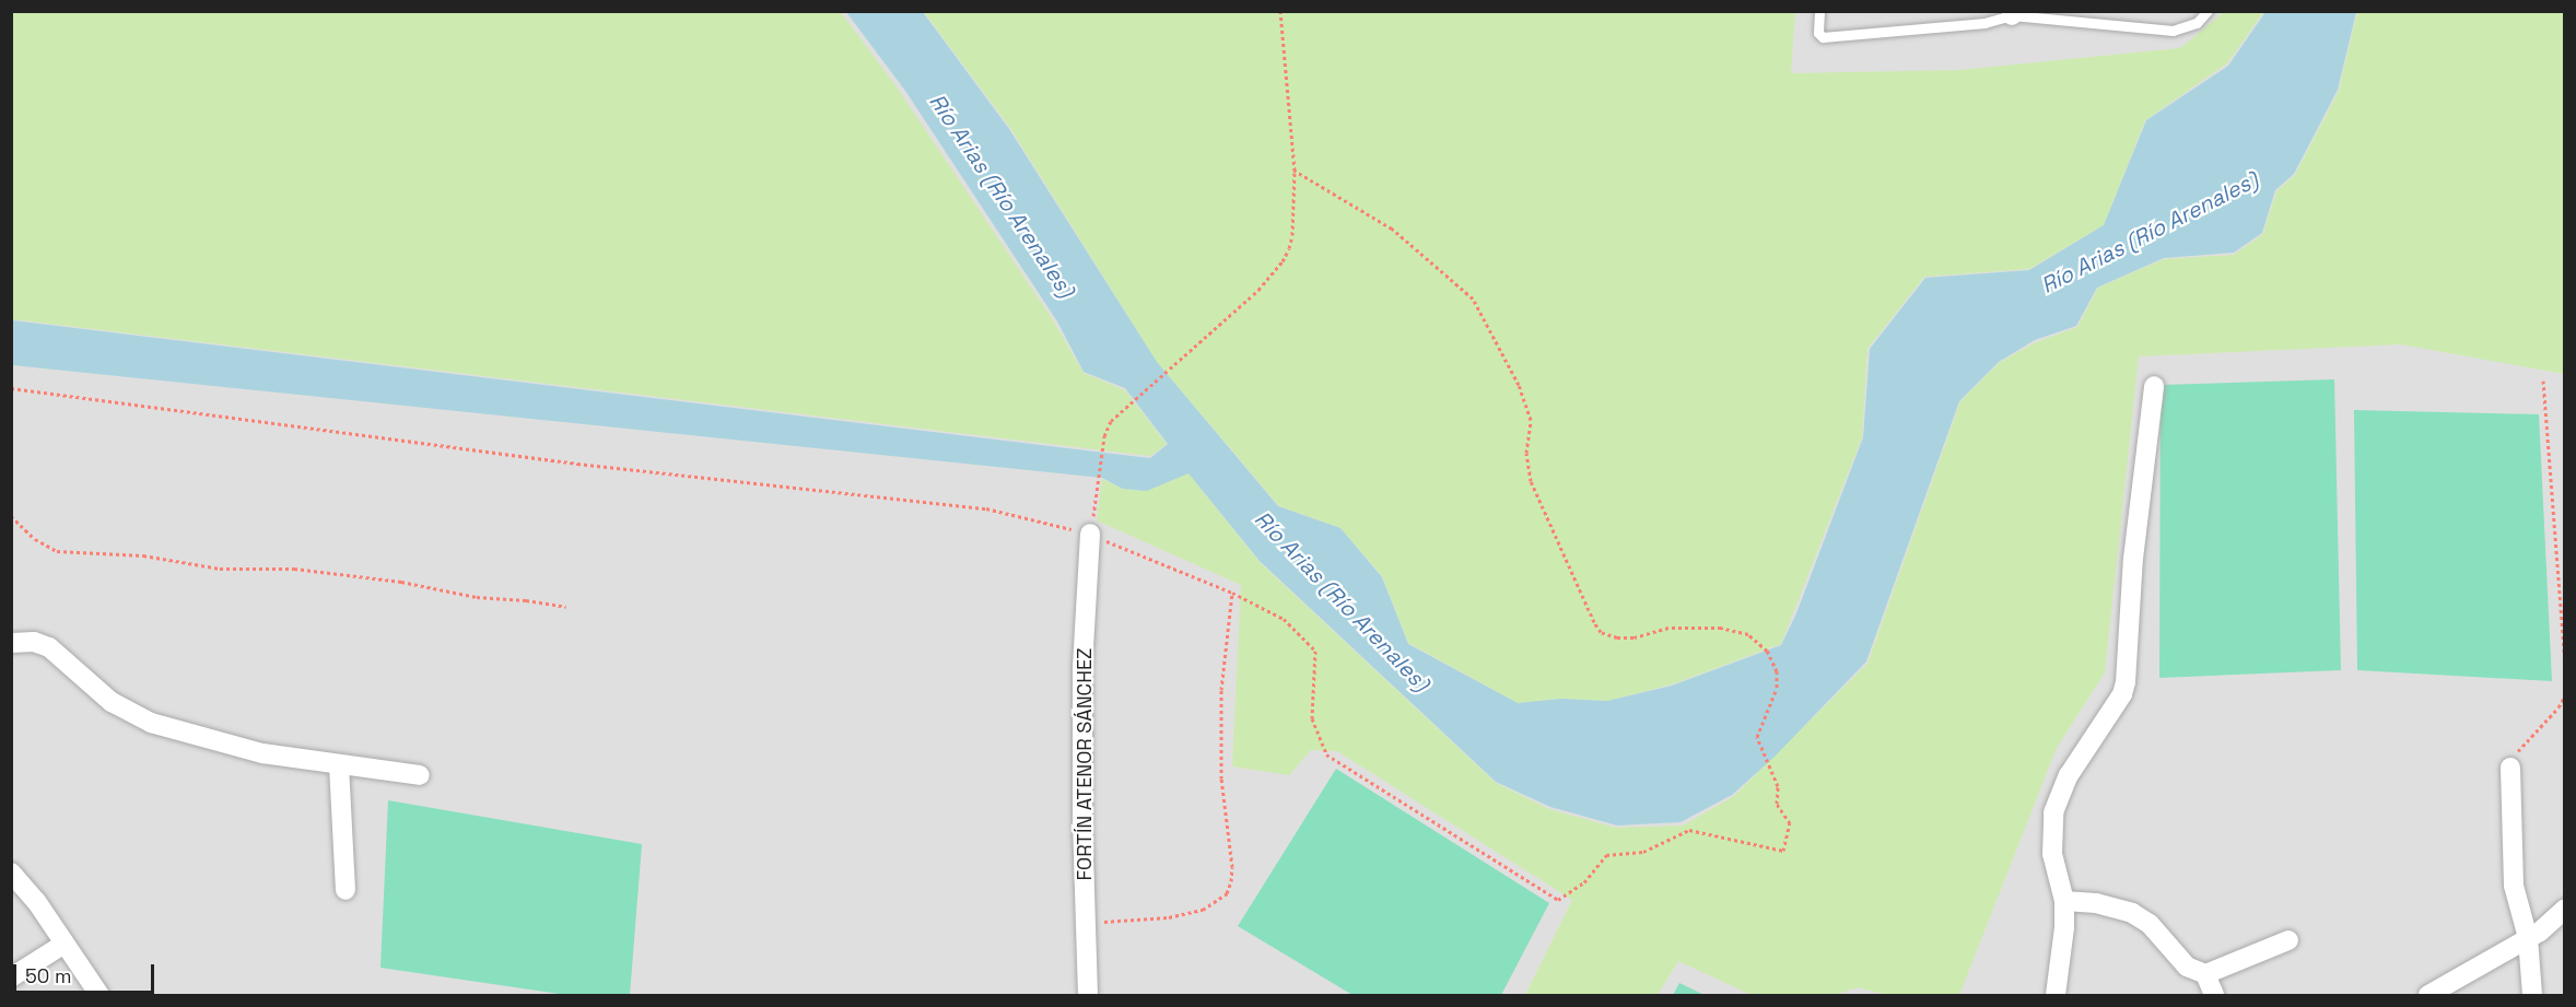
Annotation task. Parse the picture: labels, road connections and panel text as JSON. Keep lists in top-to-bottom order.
{
  "streets": {
    "street": ["FORTÍN ATENOR SÁNCHEZ"]
  },
  "water": ["Río Arias (Río Arenales)"],
  "scale_bar": "50 m"
}
